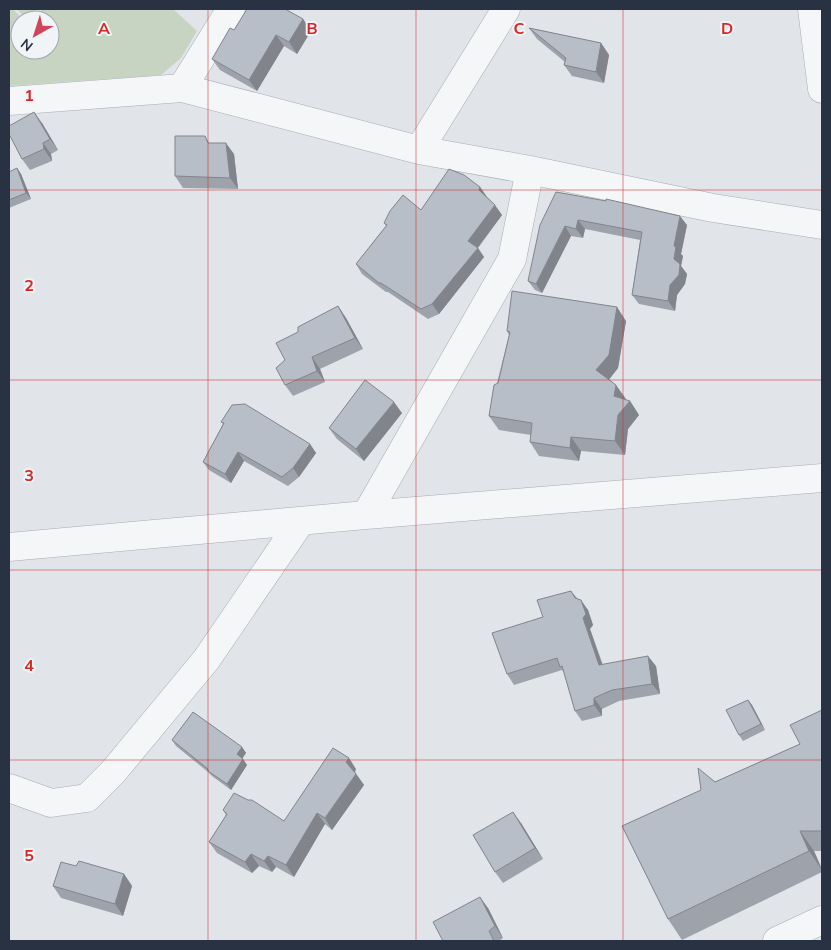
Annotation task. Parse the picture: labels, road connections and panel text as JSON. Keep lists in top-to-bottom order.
{
  "north": "bottom left",
  "grid": {
    "columns": [
      "A",
      "B",
      "C",
      "D"
    ],
    "rows": [
      "1",
      "2",
      "3",
      "4",
      "5"
    ]
  }
}
